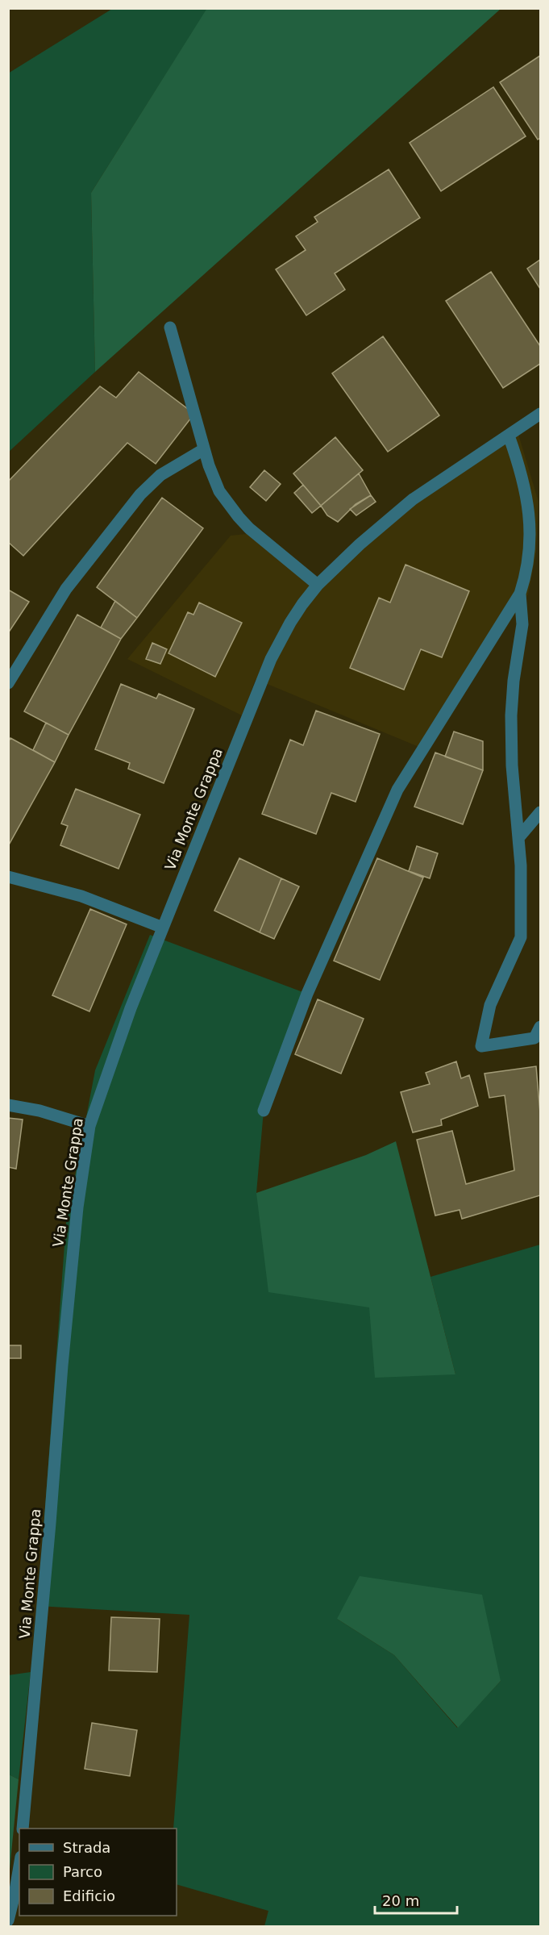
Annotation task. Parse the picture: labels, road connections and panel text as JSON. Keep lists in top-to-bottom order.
{
  "streets": {
    "street": ["Via Monte Grappa"]
  },
  "legend": ["Strada", "Parco", "Edificio"],
  "scale_bar": "20 m"
}
